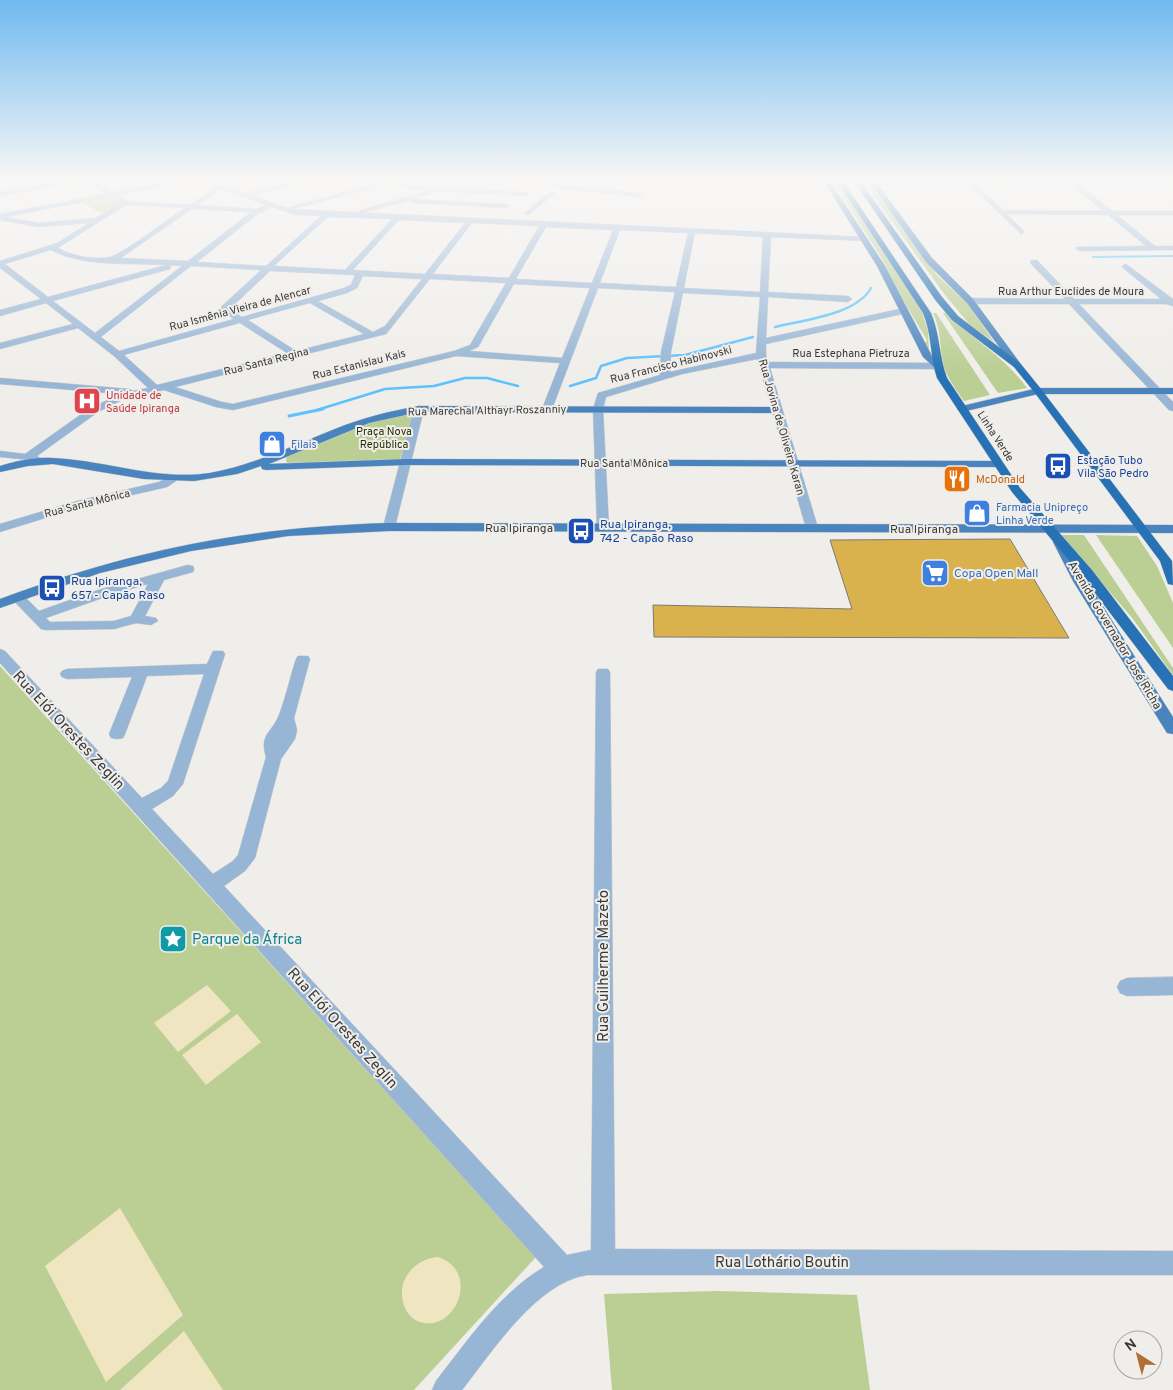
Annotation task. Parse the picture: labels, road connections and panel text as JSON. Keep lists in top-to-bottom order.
{
  "streets": {
    "highway": ["Linha Verde"],
    "main road": [
      "Rua Marechal Althayr Roszanniy",
      "Rua Santa Mônica",
      "Rua Ipiranga",
      "Avenida Governador José Richa"
    ],
    "street": [
      "Rua Arthur Euclides de Moura",
      "Rua Ismênia Vieira de Alencar",
      "Rua Estephana Pietruza",
      "Rua Santa Regina",
      "Rua Estanislau Kais",
      "Rua Francisco Habinovski",
      "Rua Jovina de Oliveira Karan",
      "Rua Elói Orestes Zeglin",
      "Rua Guilherme Mazeto",
      "Rua Lothário Boutin"
    ]
  },
  "crossings": [
    ["Rua Estephana Pietruza", "Rua Jovina de Oliveira Karan"],
    ["Rua Estephana Pietruza", "Linha Verde"],
    ["Rua Santa Regina", "Rua Estanislau Kais"],
    ["Rua Santa Regina", "Rua Marechal Althayr Roszanniy"],
    ["Rua Francisco Habinovski", "Rua Marechal Althayr Roszanniy"],
    ["Rua Francisco Habinovski", "Rua Jovina de Oliveira Karan"],
    ["Rua Marechal Althayr Roszanniy", "Rua Jovina de Oliveira Karan"],
    ["Rua Marechal Althayr Roszanniy", "Rua Santa Mônica"],
    ["Rua Jovina de Oliveira Karan", "Rua Santa Mônica"],
    ["Rua Jovina de Oliveira Karan", "Rua Ipiranga"],
    ["Linha Verde", "Rua Santa Mônica"],
    ["Linha Verde", "Rua Ipiranga"],
    ["Linha Verde", "Avenida Governador José Richa"],
    ["Rua Elói Orestes Zeglin", "Rua Lothário Boutin"],
    ["Rua Guilherme Mazeto", "Rua Lothário Boutin"]
  ],
  "parks": ["Praça Nova República"],
  "places": {
    "hospital": ["Unidade de Saúde Ipiranga"],
    "shop": ["Filais", "Farmacia Unipreço Linha Verde"],
    "bus stop": ["Estação Tubo Vila São Pedro", "Rua Ipiranga, 742 - Capão Raso", "Rua Ipiranga, 657 - Capão Raso"],
    "restaurant": ["McDonald"],
    "supermarket": ["Copa Open Mall"],
    "place": ["Parque da África"]
  },
  "north": "top left"
}
